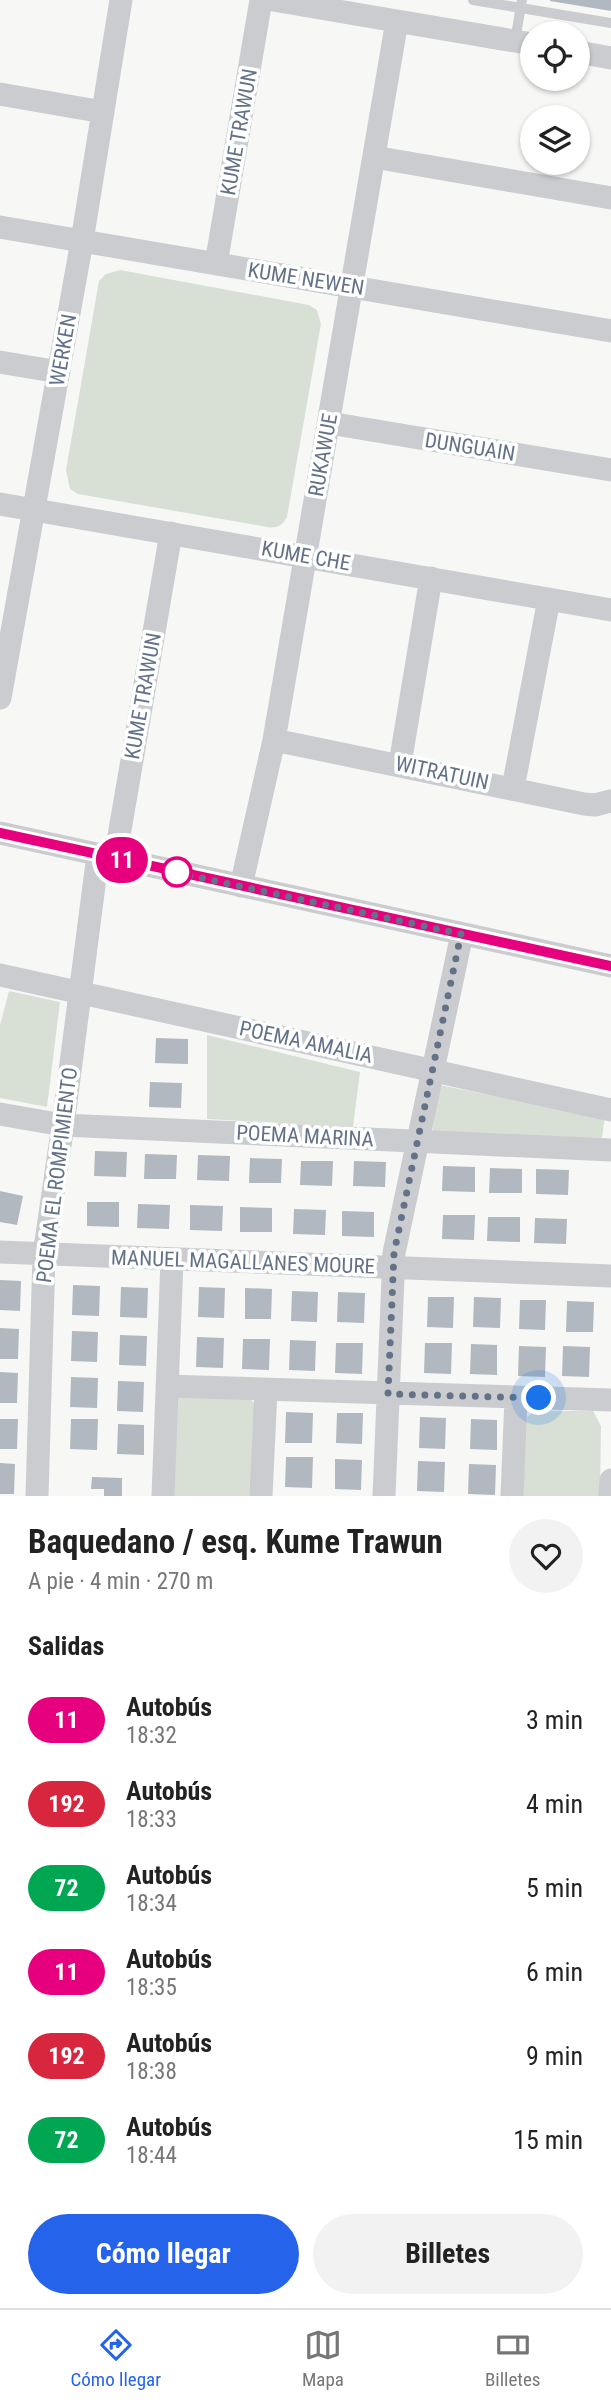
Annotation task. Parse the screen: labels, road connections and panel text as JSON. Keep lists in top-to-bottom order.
{
  "streets": {
    "street": [
      "KUME TRAWUN",
      "KUME NEWEN",
      "WERKEN",
      "DUNGUAIN",
      "RUKAWUE",
      "KUME CHE",
      "WITRATUIN",
      "POEMA AMALIA",
      "POEMA MARINA",
      "POEMA EL ROMPIMIENTO",
      "MANUEL MAGALLANES MOURE"
    ]
  },
  "crossings": [
    ["KUME TRAWUN", "KUME NEWEN"],
    ["KUME TRAWUN", "KUME CHE"],
    ["KUME TRAWUN", "POEMA EL ROMPIMIENTO"],
    ["KUME NEWEN", "WERKEN"],
    ["KUME NEWEN", "RUKAWUE"],
    ["WERKEN", "KUME CHE"],
    ["DUNGUAIN", "RUKAWUE"],
    ["RUKAWUE", "KUME CHE"],
    ["RUKAWUE", "WITRATUIN"],
    ["POEMA AMALIA", "POEMA EL ROMPIMIENTO"],
    ["POEMA MARINA", "POEMA EL ROMPIMIENTO"],
    ["POEMA EL ROMPIMIENTO", "MANUEL MAGALLANES MOURE"]
  ],
  "lines": ["bus line 11"],
  "page": {
    "on_map": "11",
    "heading": [
      ["Baquedano / esq. Kume Trawun", "A pie · 4 min · 270 m"],
      "Salidas"
    ],
    "list": [
      {
        "mark": "11",
        "name": "Autobús",
        "note": "18:32",
        "value": "3 min"
      },
      {
        "mark": "192",
        "name": "Autobús",
        "note": "18:33",
        "value": "4 min"
      },
      {
        "mark": "72",
        "name": "Autobús",
        "note": "18:34",
        "value": "5 min"
      },
      {
        "mark": "11",
        "name": "Autobús",
        "note": "18:35",
        "value": "6 min"
      },
      {
        "mark": "192",
        "name": "Autobús",
        "note": "18:38",
        "value": "9 min"
      },
      {
        "mark": "72",
        "name": "Autobús",
        "note": "18:44",
        "value": "15 min"
      }
    ],
    "buttons": ["Cómo llegar", "Billetes"],
    "tabs": ["Cómo llegar", "Mapa", "Billetes"]
  }
}
